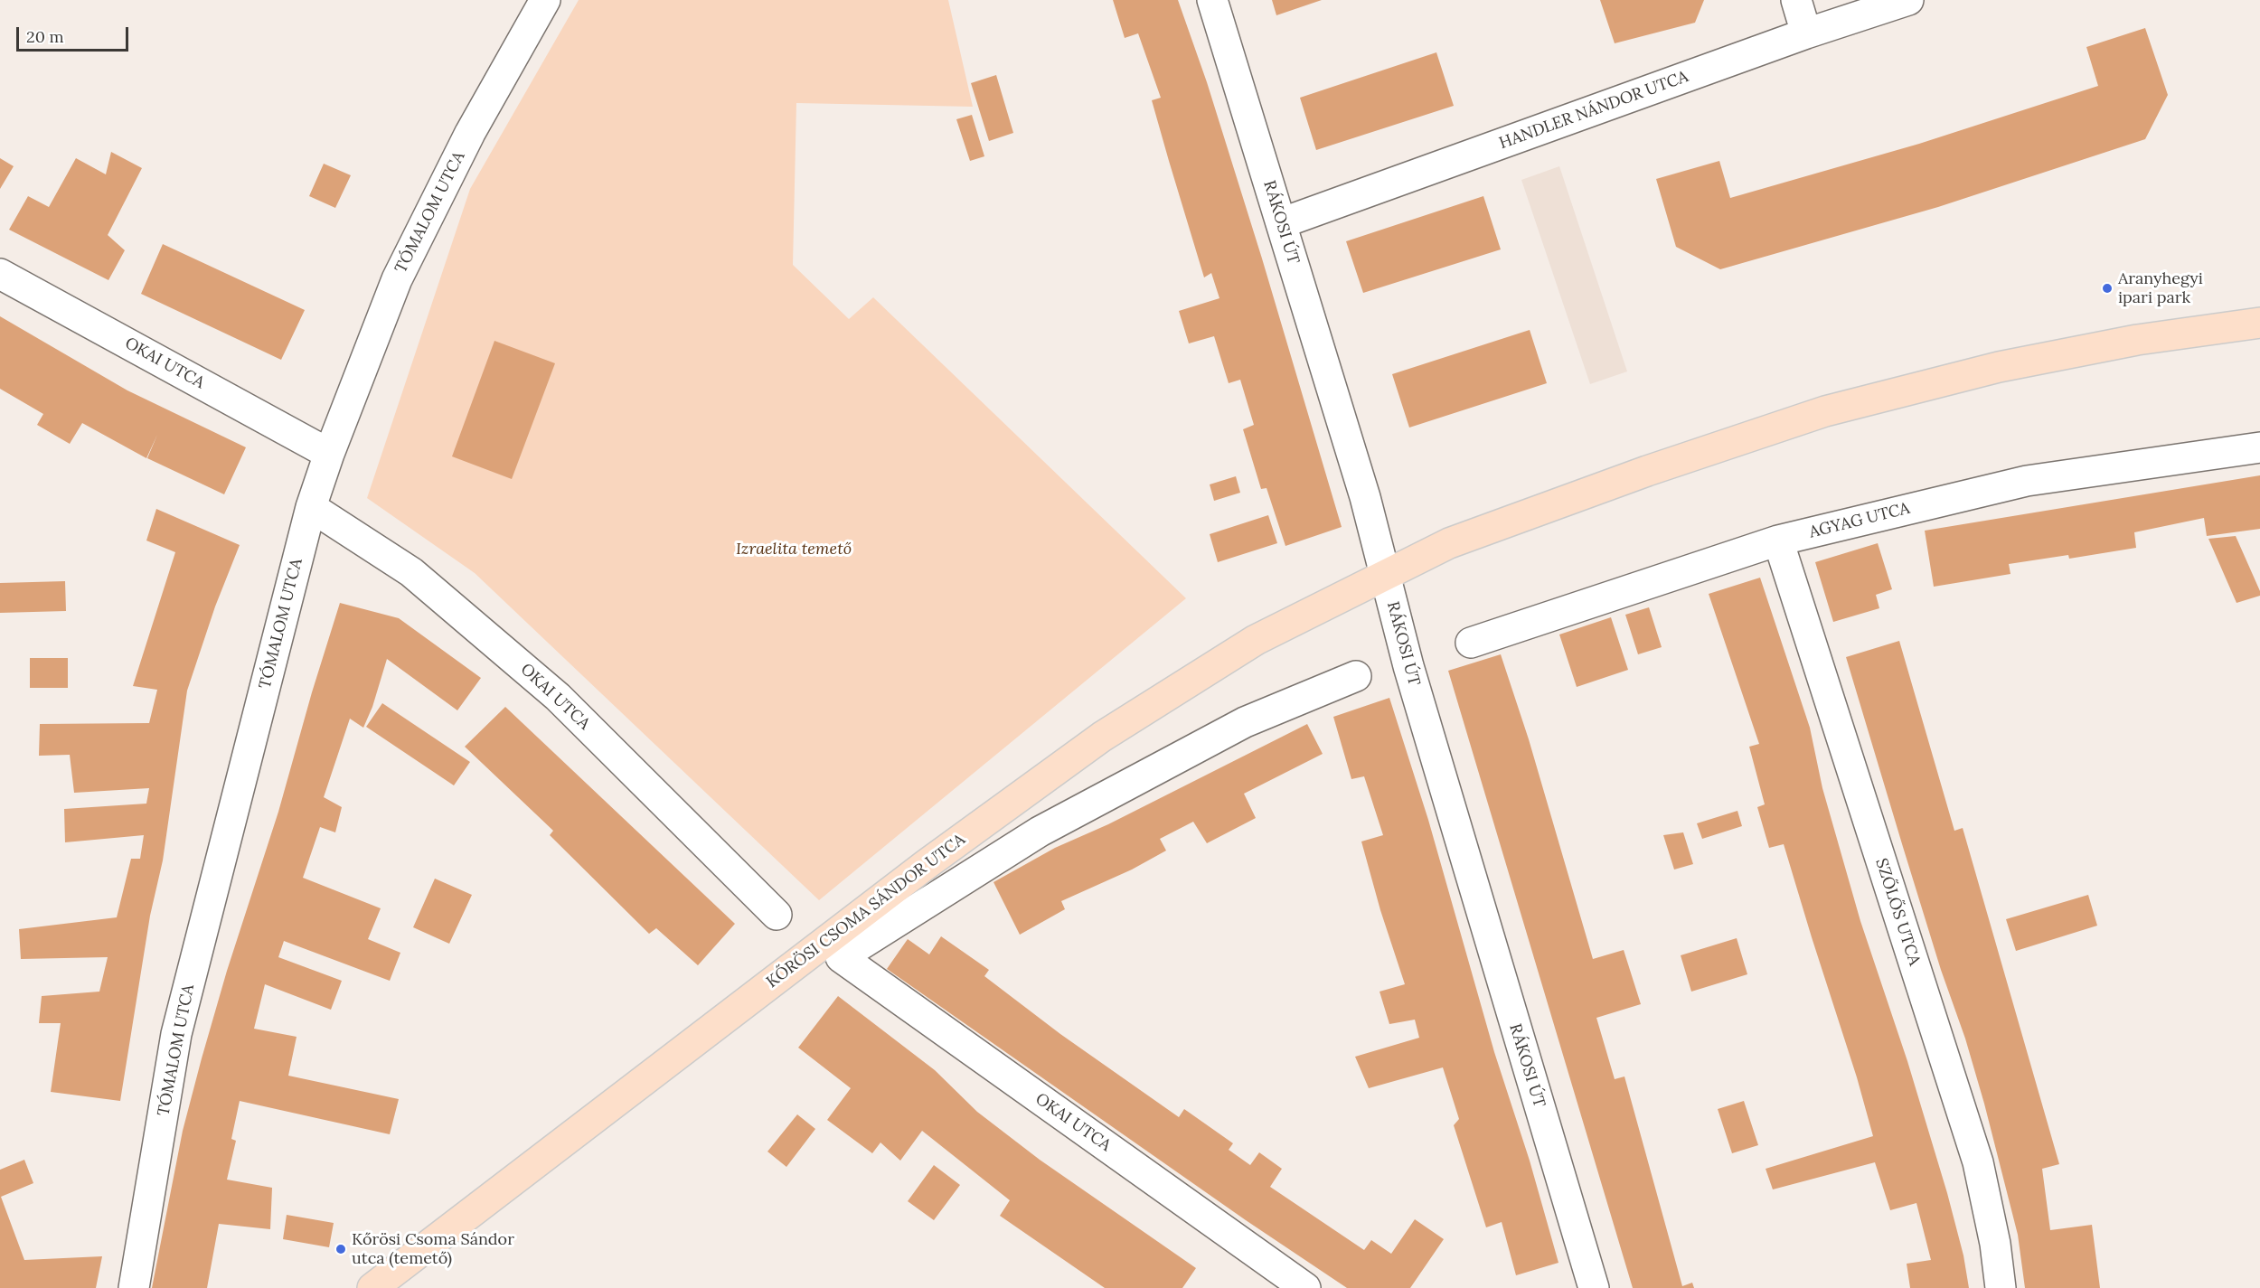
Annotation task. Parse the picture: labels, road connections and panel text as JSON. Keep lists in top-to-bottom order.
{
  "streets": {
    "main road": ["KŐRÖSI CSOMA SÁNDOR UTCA"],
    "street": [
      "HANDLER NÁNDOR UTCA",
      "TÓMALOM UTCA",
      "RÁKOSI ÚT",
      "OKAI UTCA",
      "AGYAG UTCA",
      "SZŐLŐS UTCA"
    ]
  },
  "crossings": [
    ["HANDLER NÁNDOR UTCA", "RÁKOSI ÚT"],
    ["TÓMALOM UTCA", "OKAI UTCA"],
    ["RÁKOSI ÚT", "KŐRÖSI CSOMA SÁNDOR UTCA"],
    ["OKAI UTCA", "KŐRÖSI CSOMA SÁNDOR UTCA"],
    ["AGYAG UTCA", "SZŐLŐS UTCA"]
  ],
  "parks": ["Izraelita temető"],
  "places": ["Aranyhegyi ipari park", "Kőrösi Csoma Sándor utca (temető)"],
  "scale_bar": "20 m"
}
